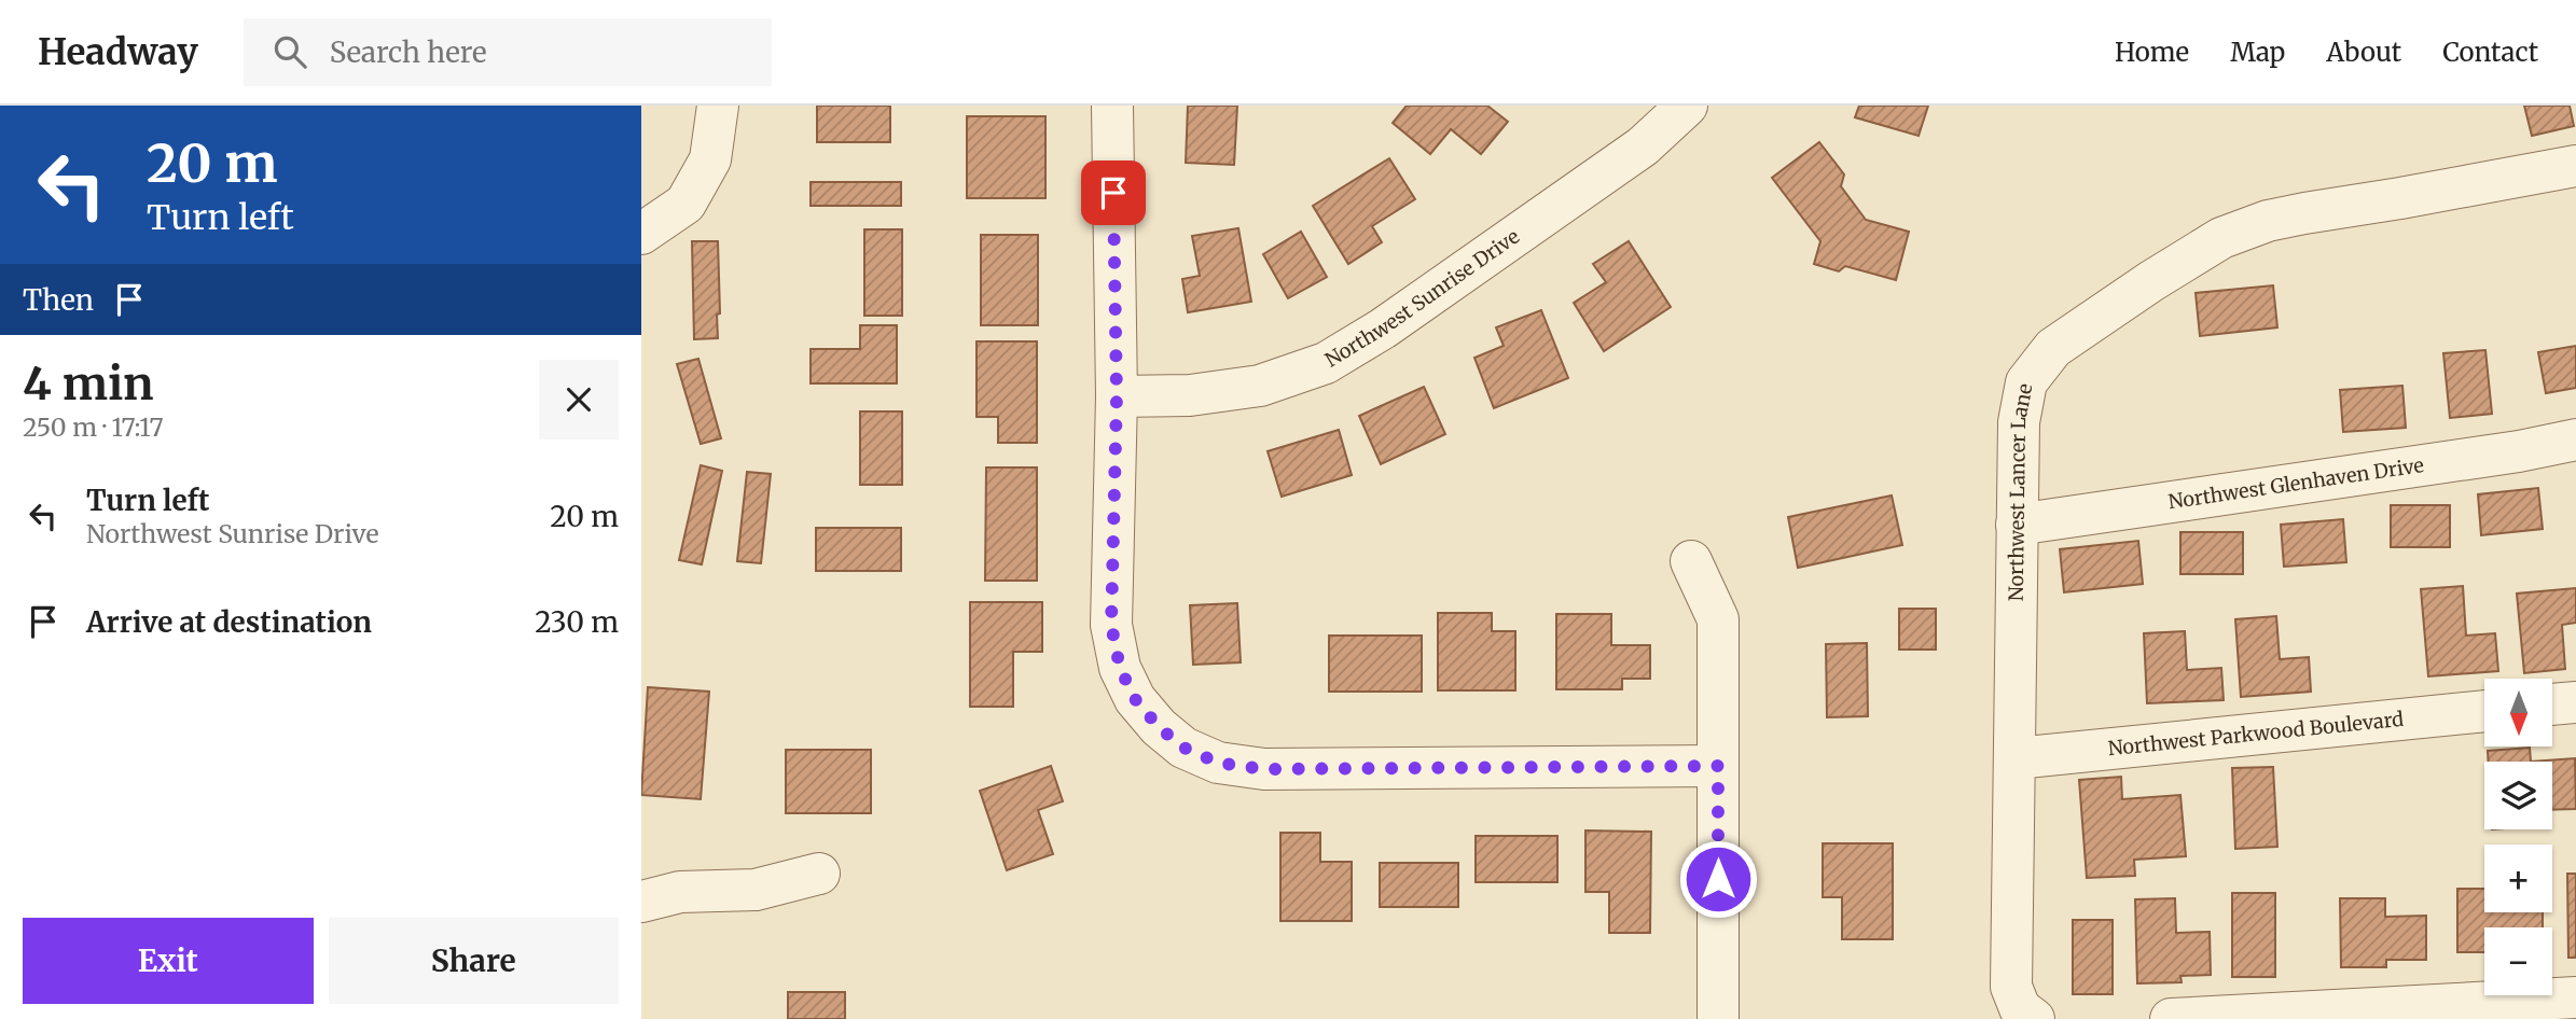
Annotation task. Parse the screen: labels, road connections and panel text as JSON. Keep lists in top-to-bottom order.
{
  "streets": {
    "street": [
      "Northwest Sunrise Drive",
      "Northwest Glenhaven Drive",
      "Northwest Lancer Lane",
      "Northwest Parkwood Boulevard"
    ]
  },
  "crossings": [
    ["Northwest Glenhaven Drive", "Northwest Lancer Lane"],
    ["Northwest Lancer Lane", "Northwest Parkwood Boulevard"]
  ],
  "north": "bottom",
  "page": {
    "header": "Headway",
    "search": "Search here",
    "nav": [
      "Home",
      "Map",
      "About",
      "Contact"
    ],
    "turn": ["20 m", "Turn left"],
    "then": "Then",
    "heading": ["4 min", "250 m · 17:17"],
    "list": [
      {
        "name": "Turn left",
        "note": "Northwest Sunrise Drive",
        "value": "20 m"
      },
      {
        "name": "Arrive at destination",
        "value": "230 m"
      }
    ],
    "map_buttons": ["+", "−"],
    "buttons": ["Exit", "Share"]
  }
}
